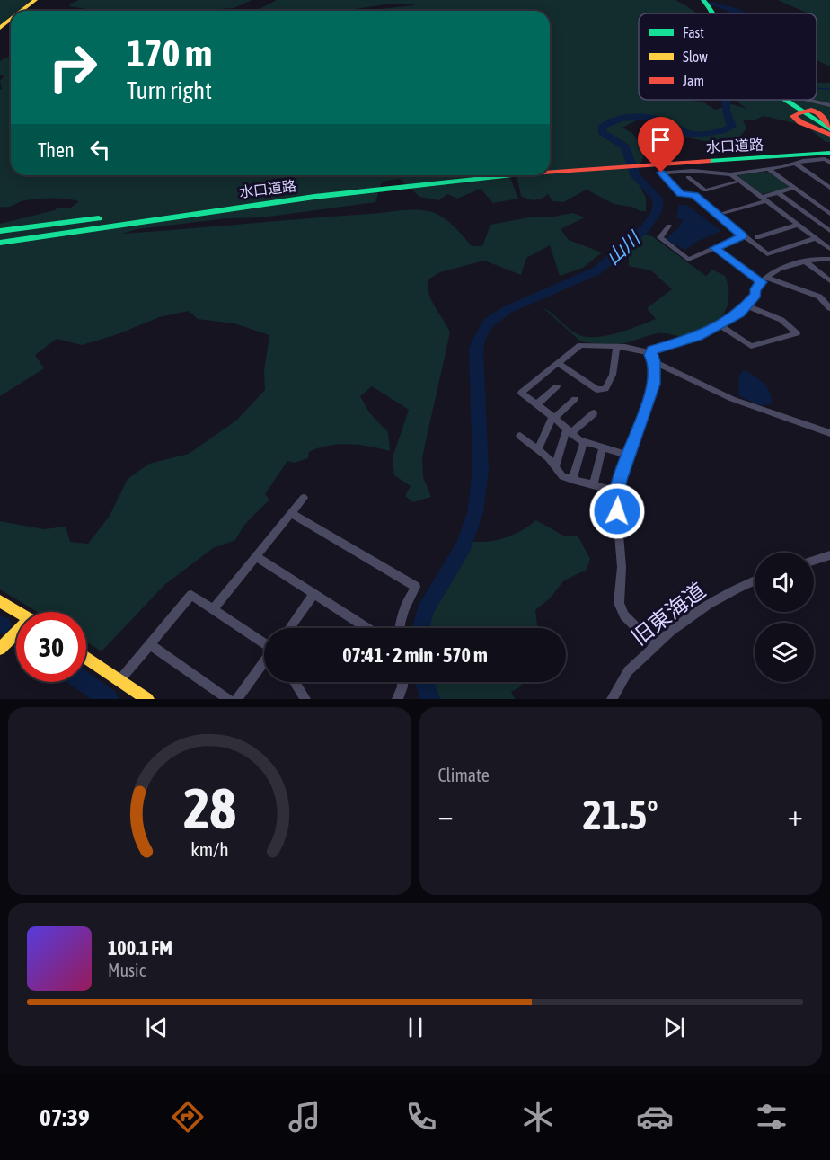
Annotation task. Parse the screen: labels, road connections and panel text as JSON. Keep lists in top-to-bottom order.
{
  "streets": {
    "main road": ["水口道路"],
    "street": ["旧東海道"]
  },
  "water": ["山川"],
  "legend": ["Fast", "Slow", "Jam"],
  "page": {
    "turn": ["170 m", "Turn right"],
    "then": "Then",
    "limit": "30",
    "trip": "07:41 · 2 min · 570 m",
    "tile": "Climate",
    "heat": ["−", "21.5°", "+"],
    "song": ["100.1 FM", "Music"],
    "tabs": "07:39",
    "gauge": ["28", "km/h"]
  }
}
